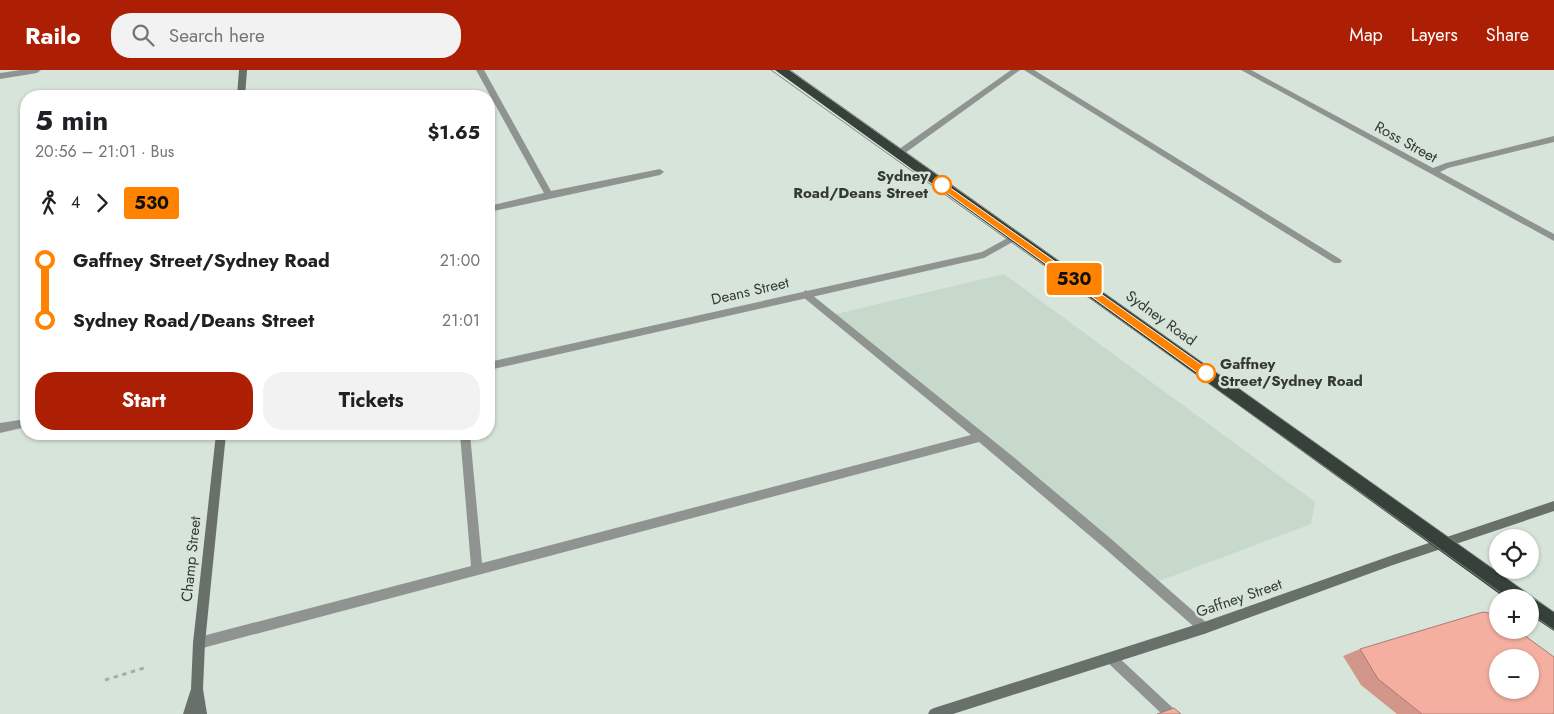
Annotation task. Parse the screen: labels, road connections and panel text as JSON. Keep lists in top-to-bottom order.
{
  "streets": {
    "highway": ["Sydney Road"],
    "main road": ["Champ Street", "Gaffney Street"],
    "street": ["Ross Street", "Deans Street"]
  },
  "crossings": [
    ["Deans Street", "Sydney Road"],
    ["Sydney Road", "Gaffney Street"]
  ],
  "places": ["Sydney Road/Deans Street", "Gaffney Street/Sydney Road"],
  "lines": ["bus line 530"],
  "page": {
    "header": "Railo",
    "search": "Search here",
    "nav": ["Map", "Layers", "Share"],
    "on_map": "530",
    "heading": ["5 min", "20:56 – 21:01 · Bus", "$1.65"],
    "legs": ["4", "530"],
    "list": [
      {
        "name": "Gaffney Street/Sydney Road",
        "value": "21:00"
      },
      {
        "name": "Sydney Road/Deans Street",
        "value": "21:01"
      }
    ],
    "buttons": ["Start", "Tickets"],
    "map_buttons": ["+", "−"]
  }
}
